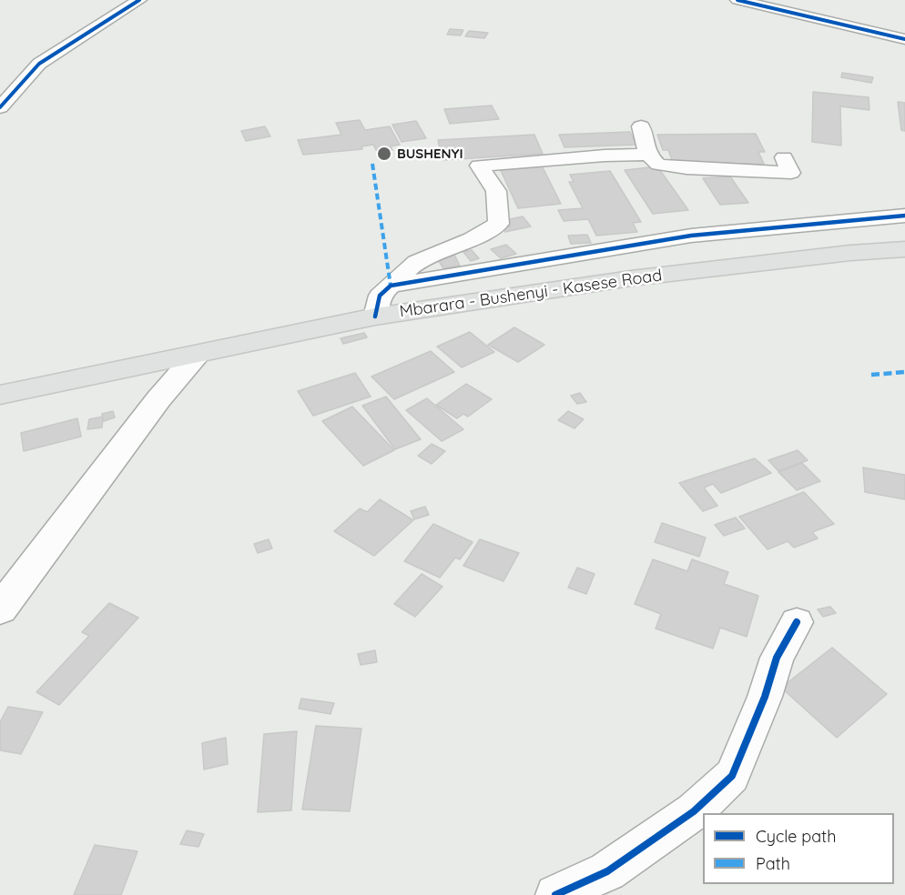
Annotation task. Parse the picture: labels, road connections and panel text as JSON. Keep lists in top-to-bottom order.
{
  "streets": {
    "main road": ["Mbarara - Bushenyi - Kasese Road"]
  },
  "places": ["BUSHENYI"],
  "legend": ["Cycle path", "Path"]
}
